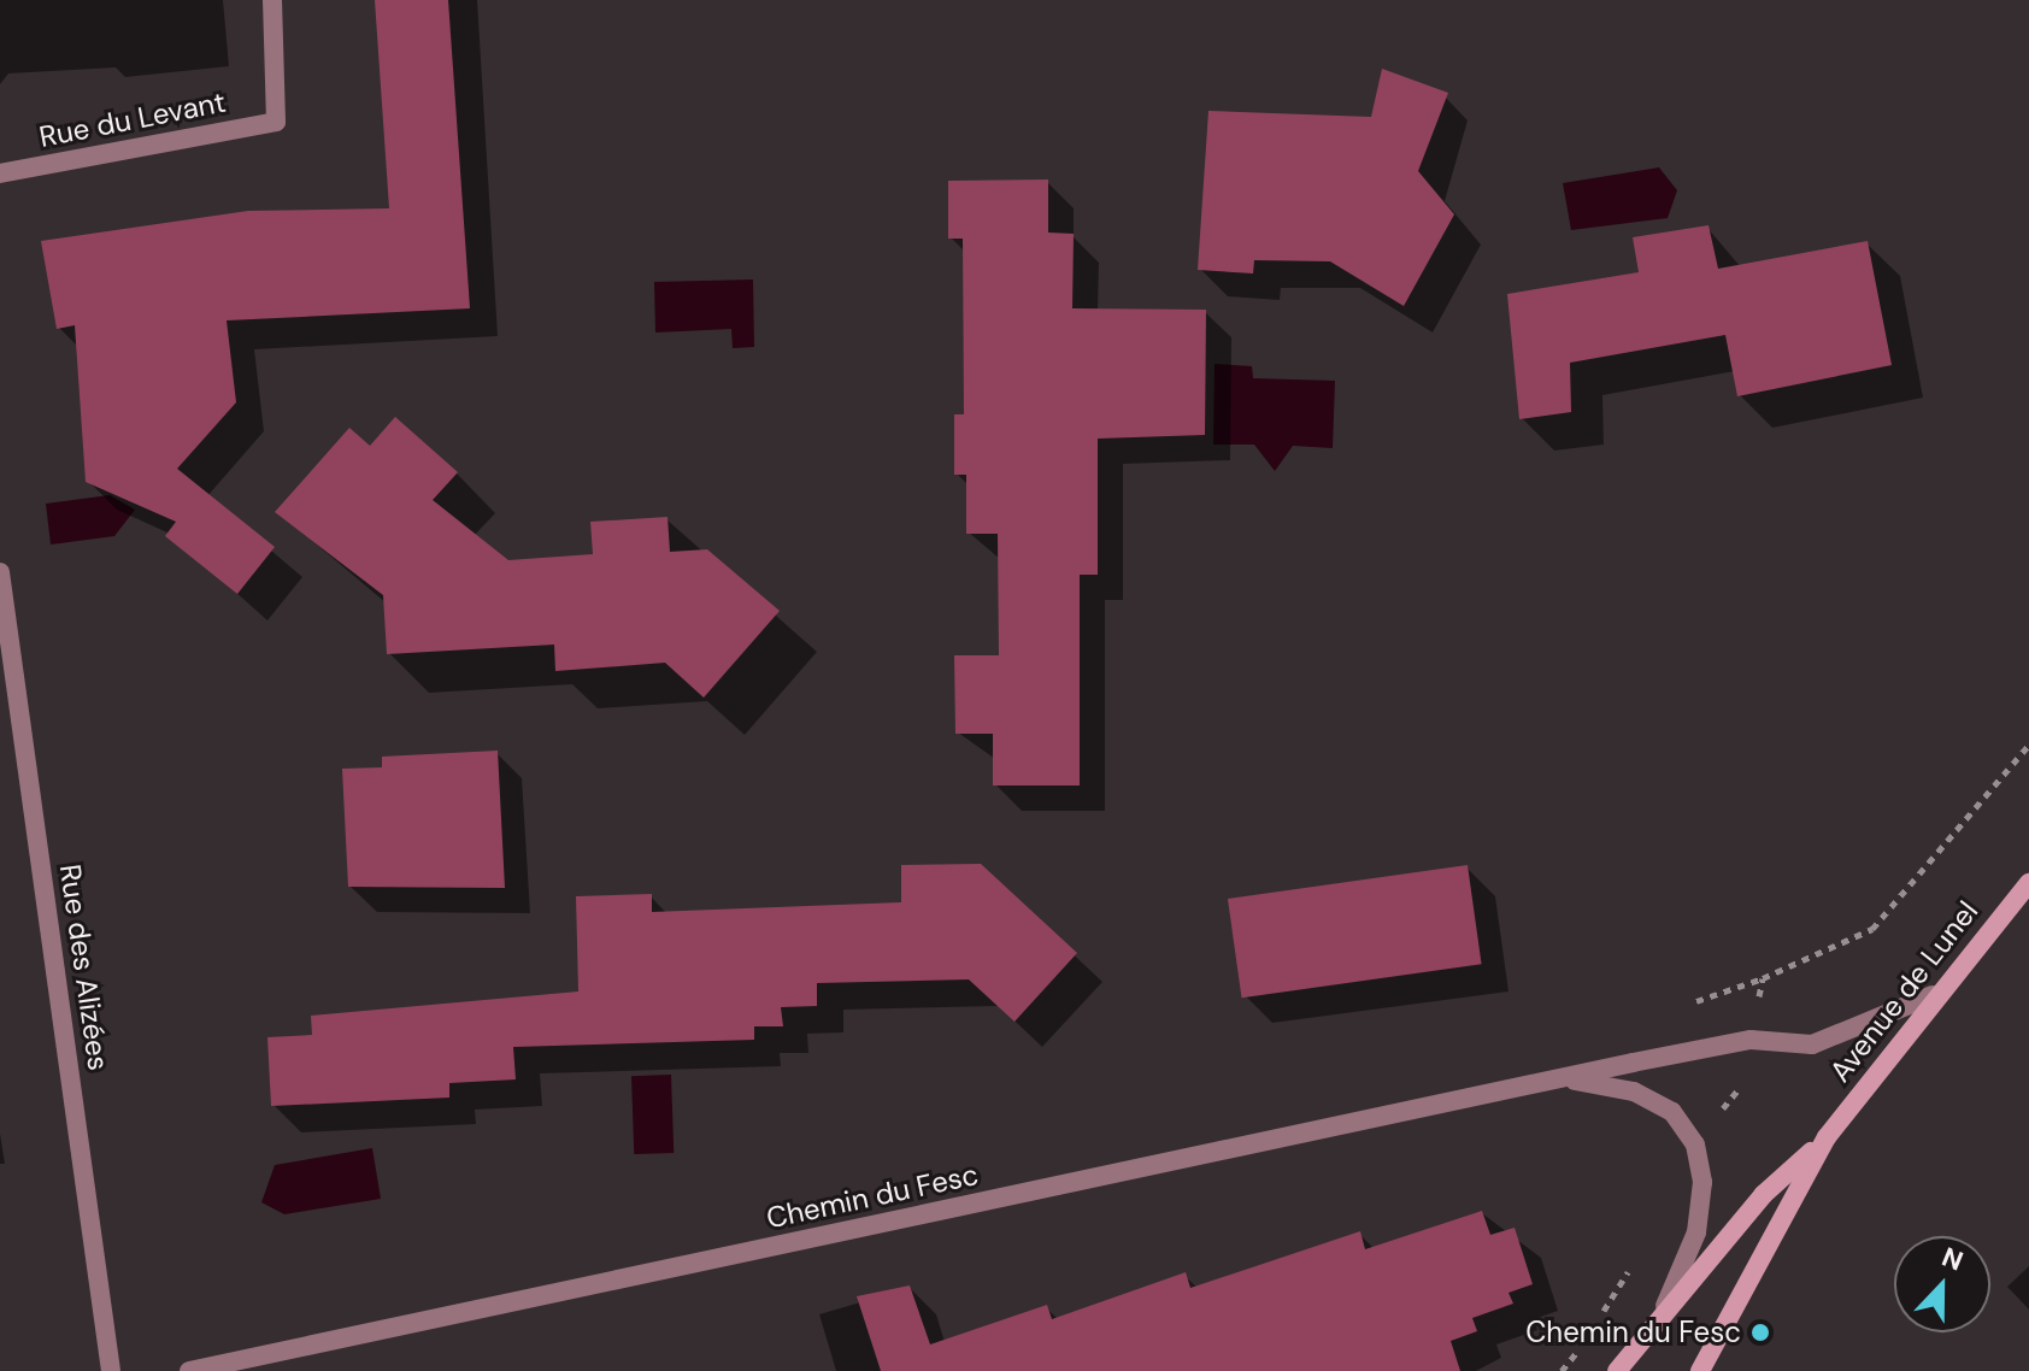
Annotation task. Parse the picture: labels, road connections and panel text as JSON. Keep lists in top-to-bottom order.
{
  "streets": {
    "main road": ["Avenue de Lunel"],
    "street": ["Rue du Levant", "Rue des Alizées", "Chemin du Fesc"]
  },
  "crossings": [
    ["Avenue de Lunel", "Chemin du Fesc"]
  ],
  "places": ["Chemin du Fesc"],
  "north": "top"
}
